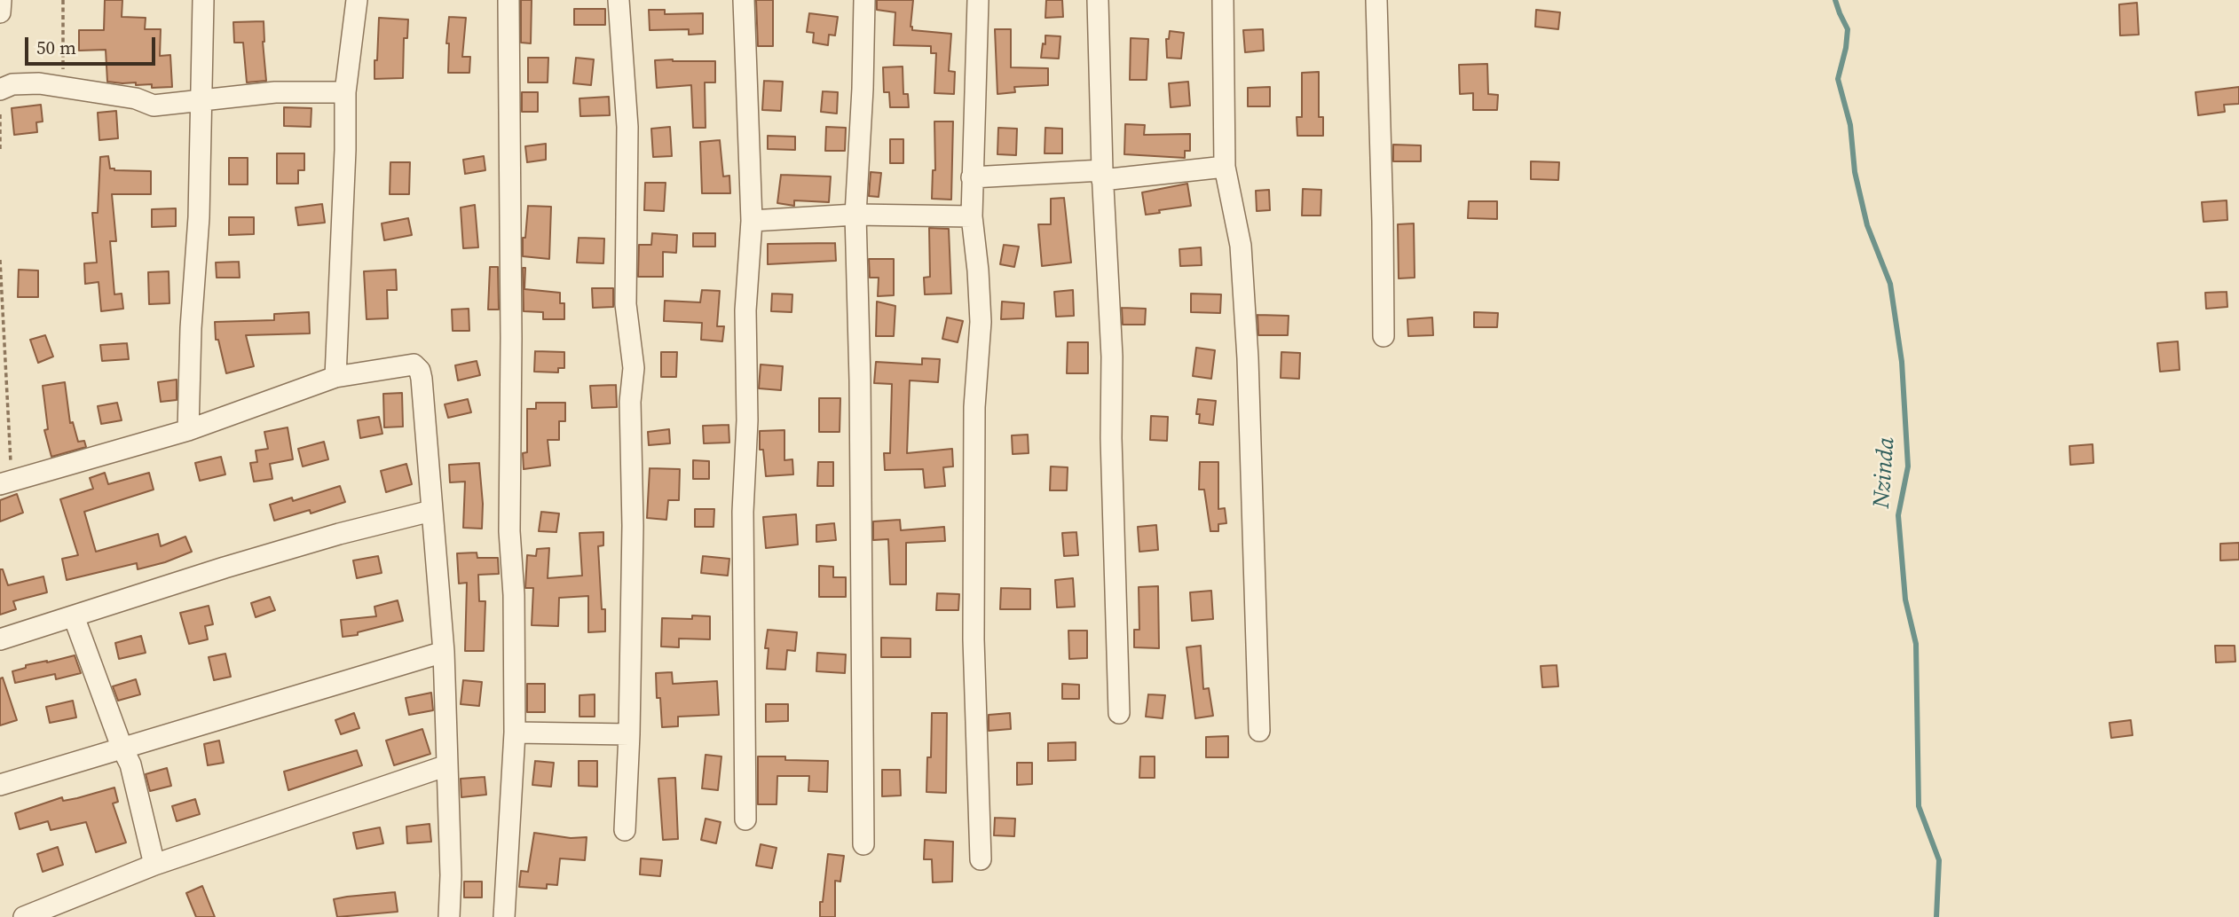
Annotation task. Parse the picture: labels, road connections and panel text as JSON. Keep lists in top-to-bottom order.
{
  "water": ["Nzinda"],
  "scale_bar": "50 m"
}
